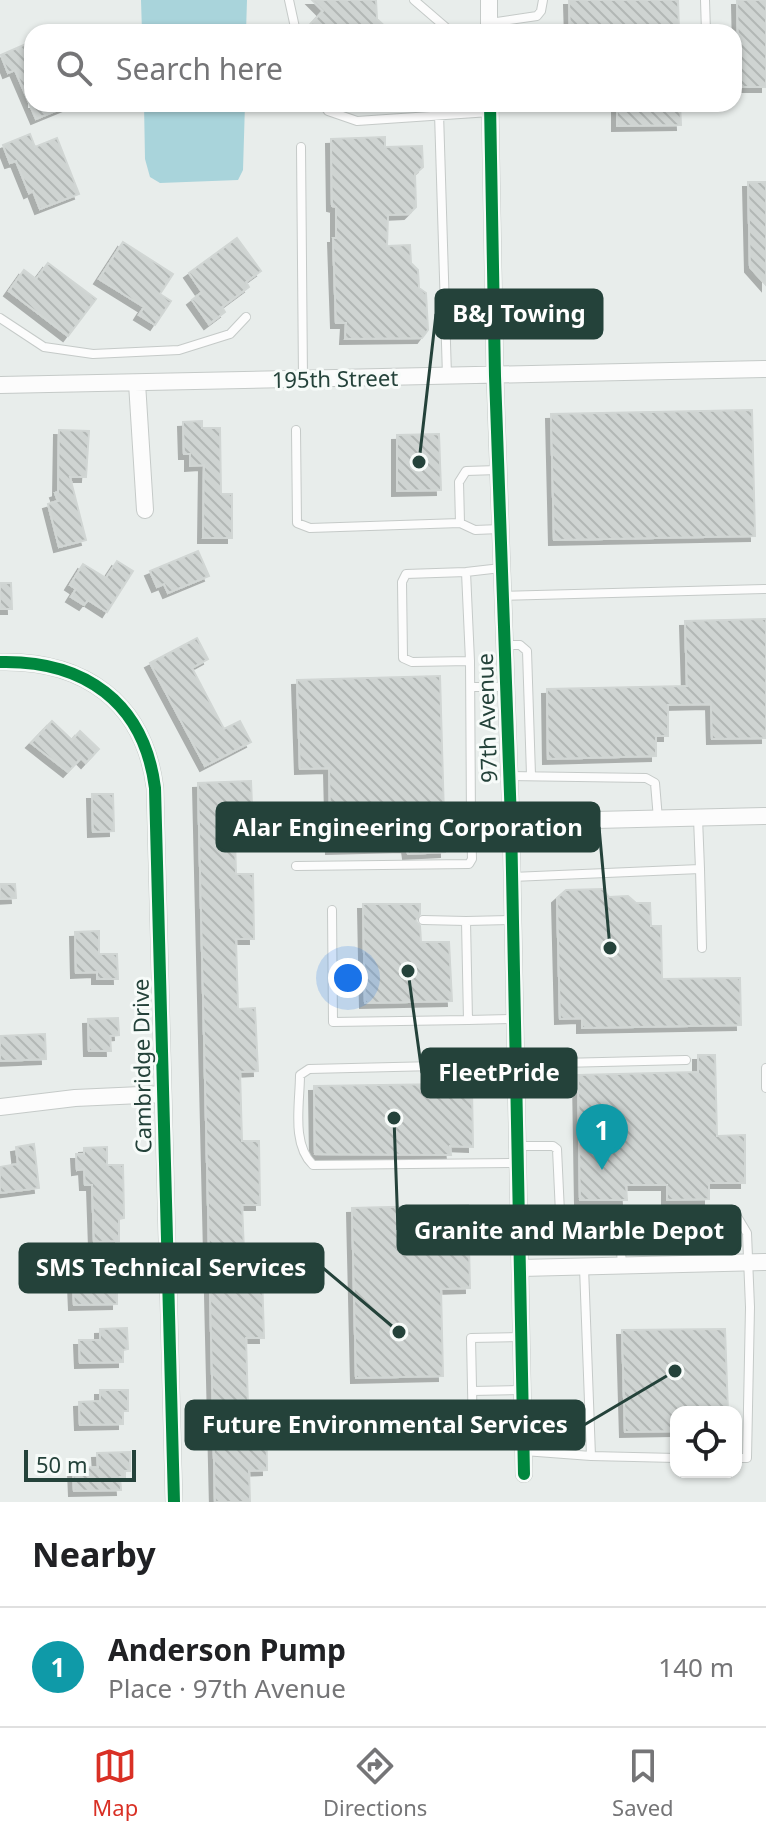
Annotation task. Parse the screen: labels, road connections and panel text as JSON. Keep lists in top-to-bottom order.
{
  "streets": {
    "street": ["195th Street", "97th Avenue", "Cambridge Drive"]
  },
  "crossings": [
    ["195th Street", "97th Avenue"]
  ],
  "places": [
    "B&J Towing",
    "Alar Engineering Corporation",
    "FleetPride",
    "Granite and Marble Depot",
    "SMS Technical Services",
    "Future Environmental Services"
  ],
  "scale_bar": "50 m",
  "page": {
    "search": "Search here",
    "pins": "1",
    "scale": "50 m",
    "heading": "Nearby",
    "list": [
      {
        "mark": "1",
        "name": "Anderson Pump",
        "note": "Place · 97th Avenue",
        "value": "140 m"
      }
    ],
    "nav": ["Map", "Directions", "Saved"]
  }
}
